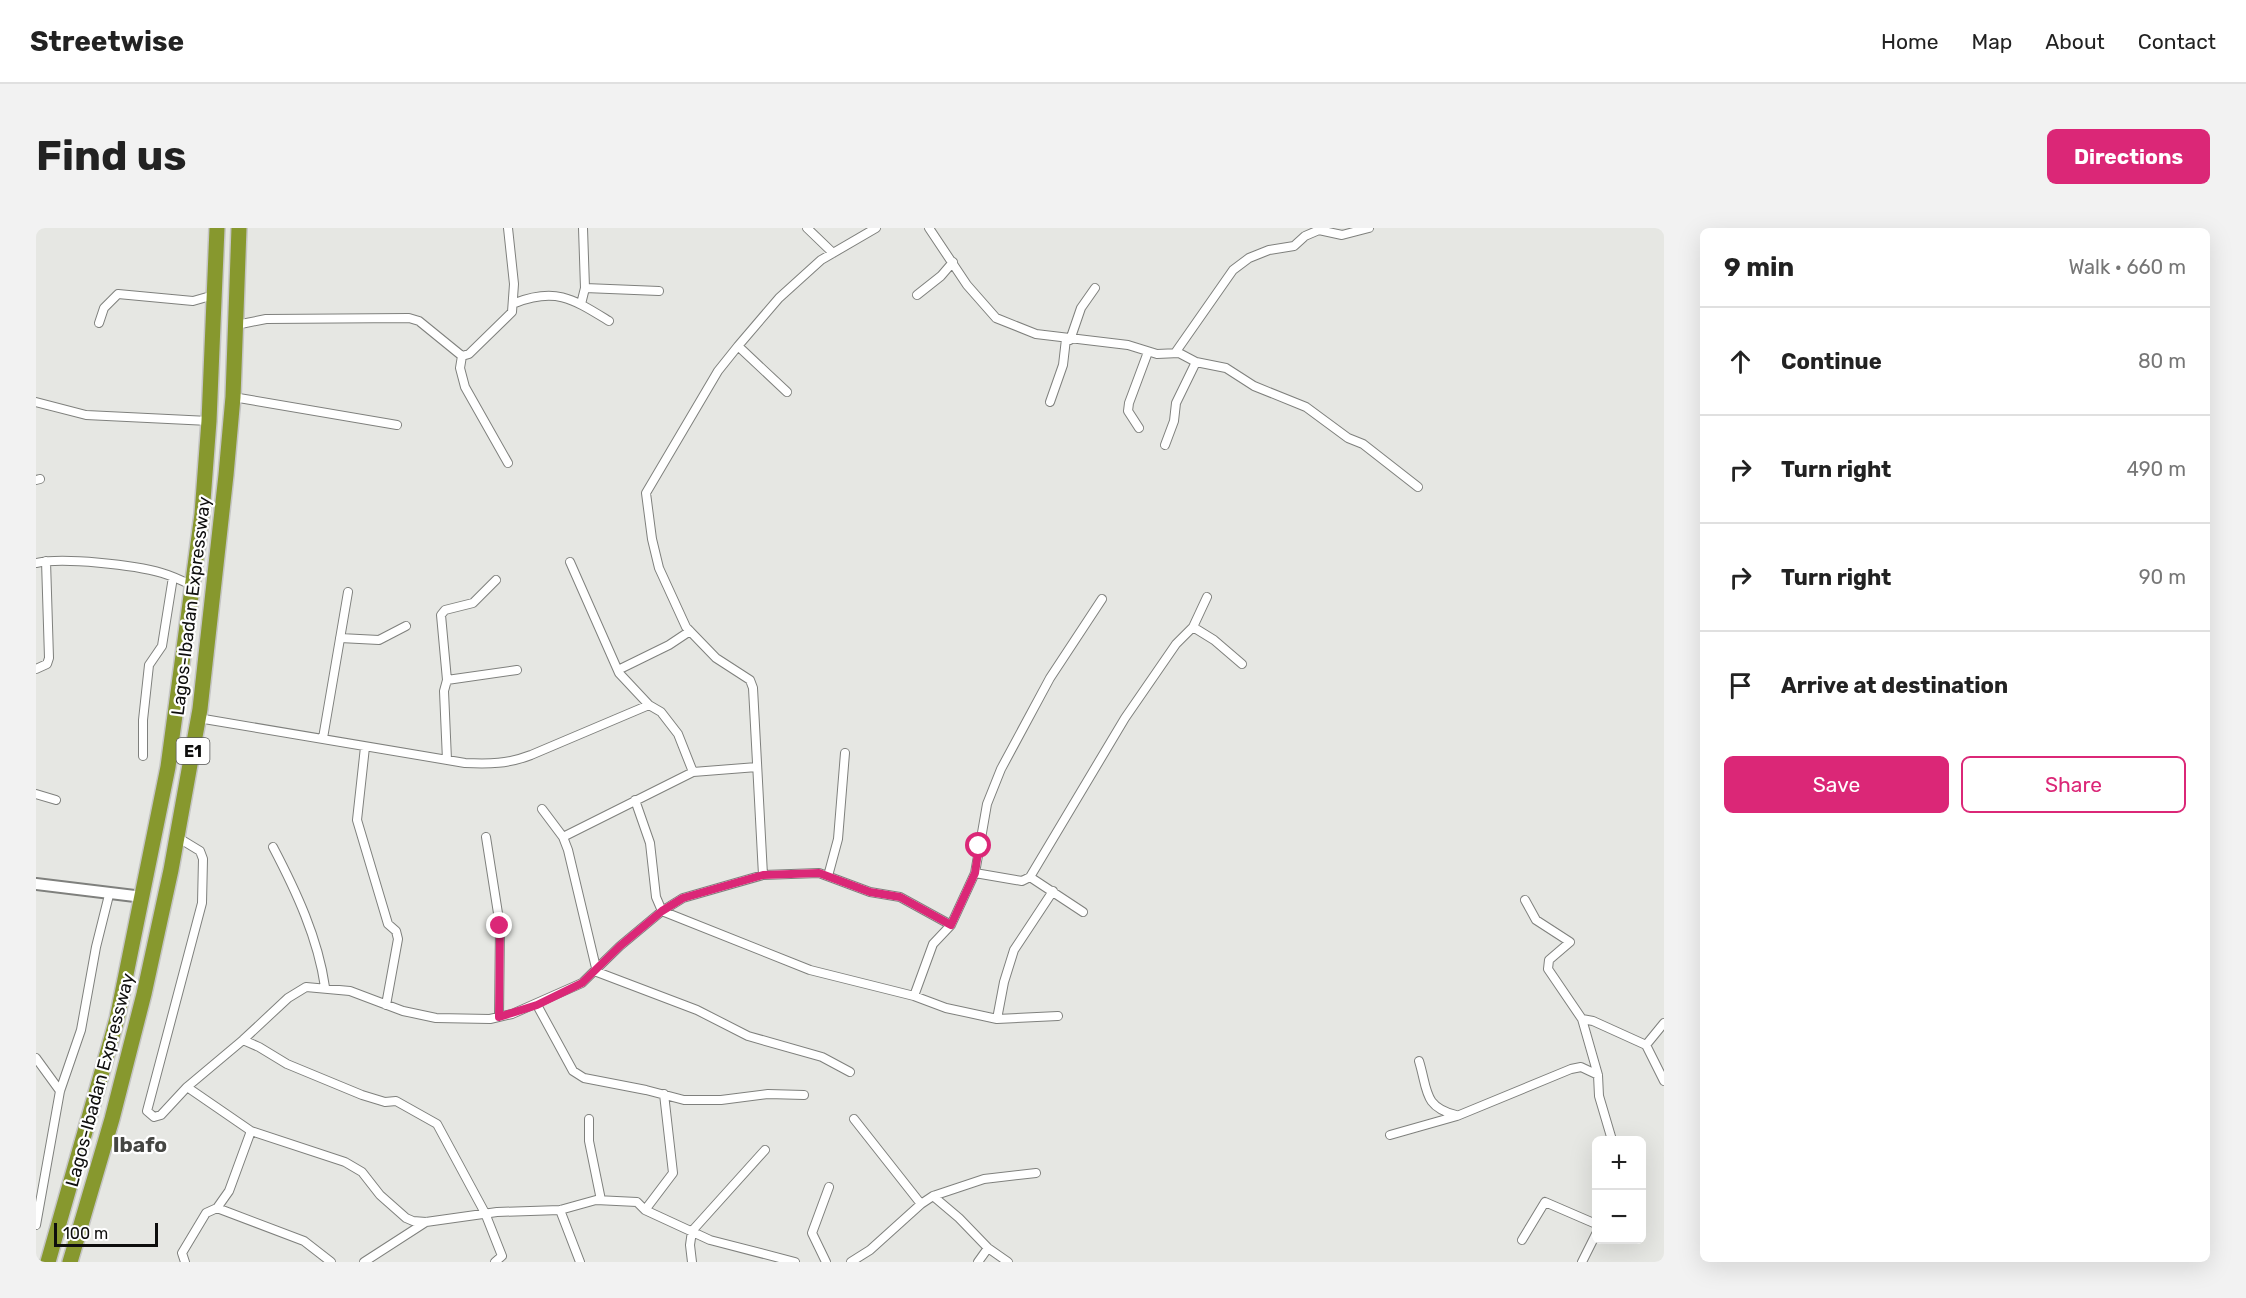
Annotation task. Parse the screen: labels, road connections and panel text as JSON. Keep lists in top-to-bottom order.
{
  "streets": {
    "highway": ["Lagos-Ibadan Expressway", "E1"]
  },
  "districts": ["Ibafo"],
  "scale_bar": "100 m",
  "page": {
    "header": "Streetwise",
    "nav": [
      "Home",
      "Map",
      "About",
      "Contact"
    ],
    "buttons": [
      "Directions",
      ["Save", "Share"]
    ],
    "title": "Find us",
    "heading": ["9 min", "Walk · 660 m"],
    "list": [
      ["Continue", "80 m"],
      ["Turn right", "490 m"],
      ["Turn right", "90 m"],
      "Arrive at destination"
    ],
    "map_buttons": ["+", "−"],
    "scale": "100 m"
  }
}
